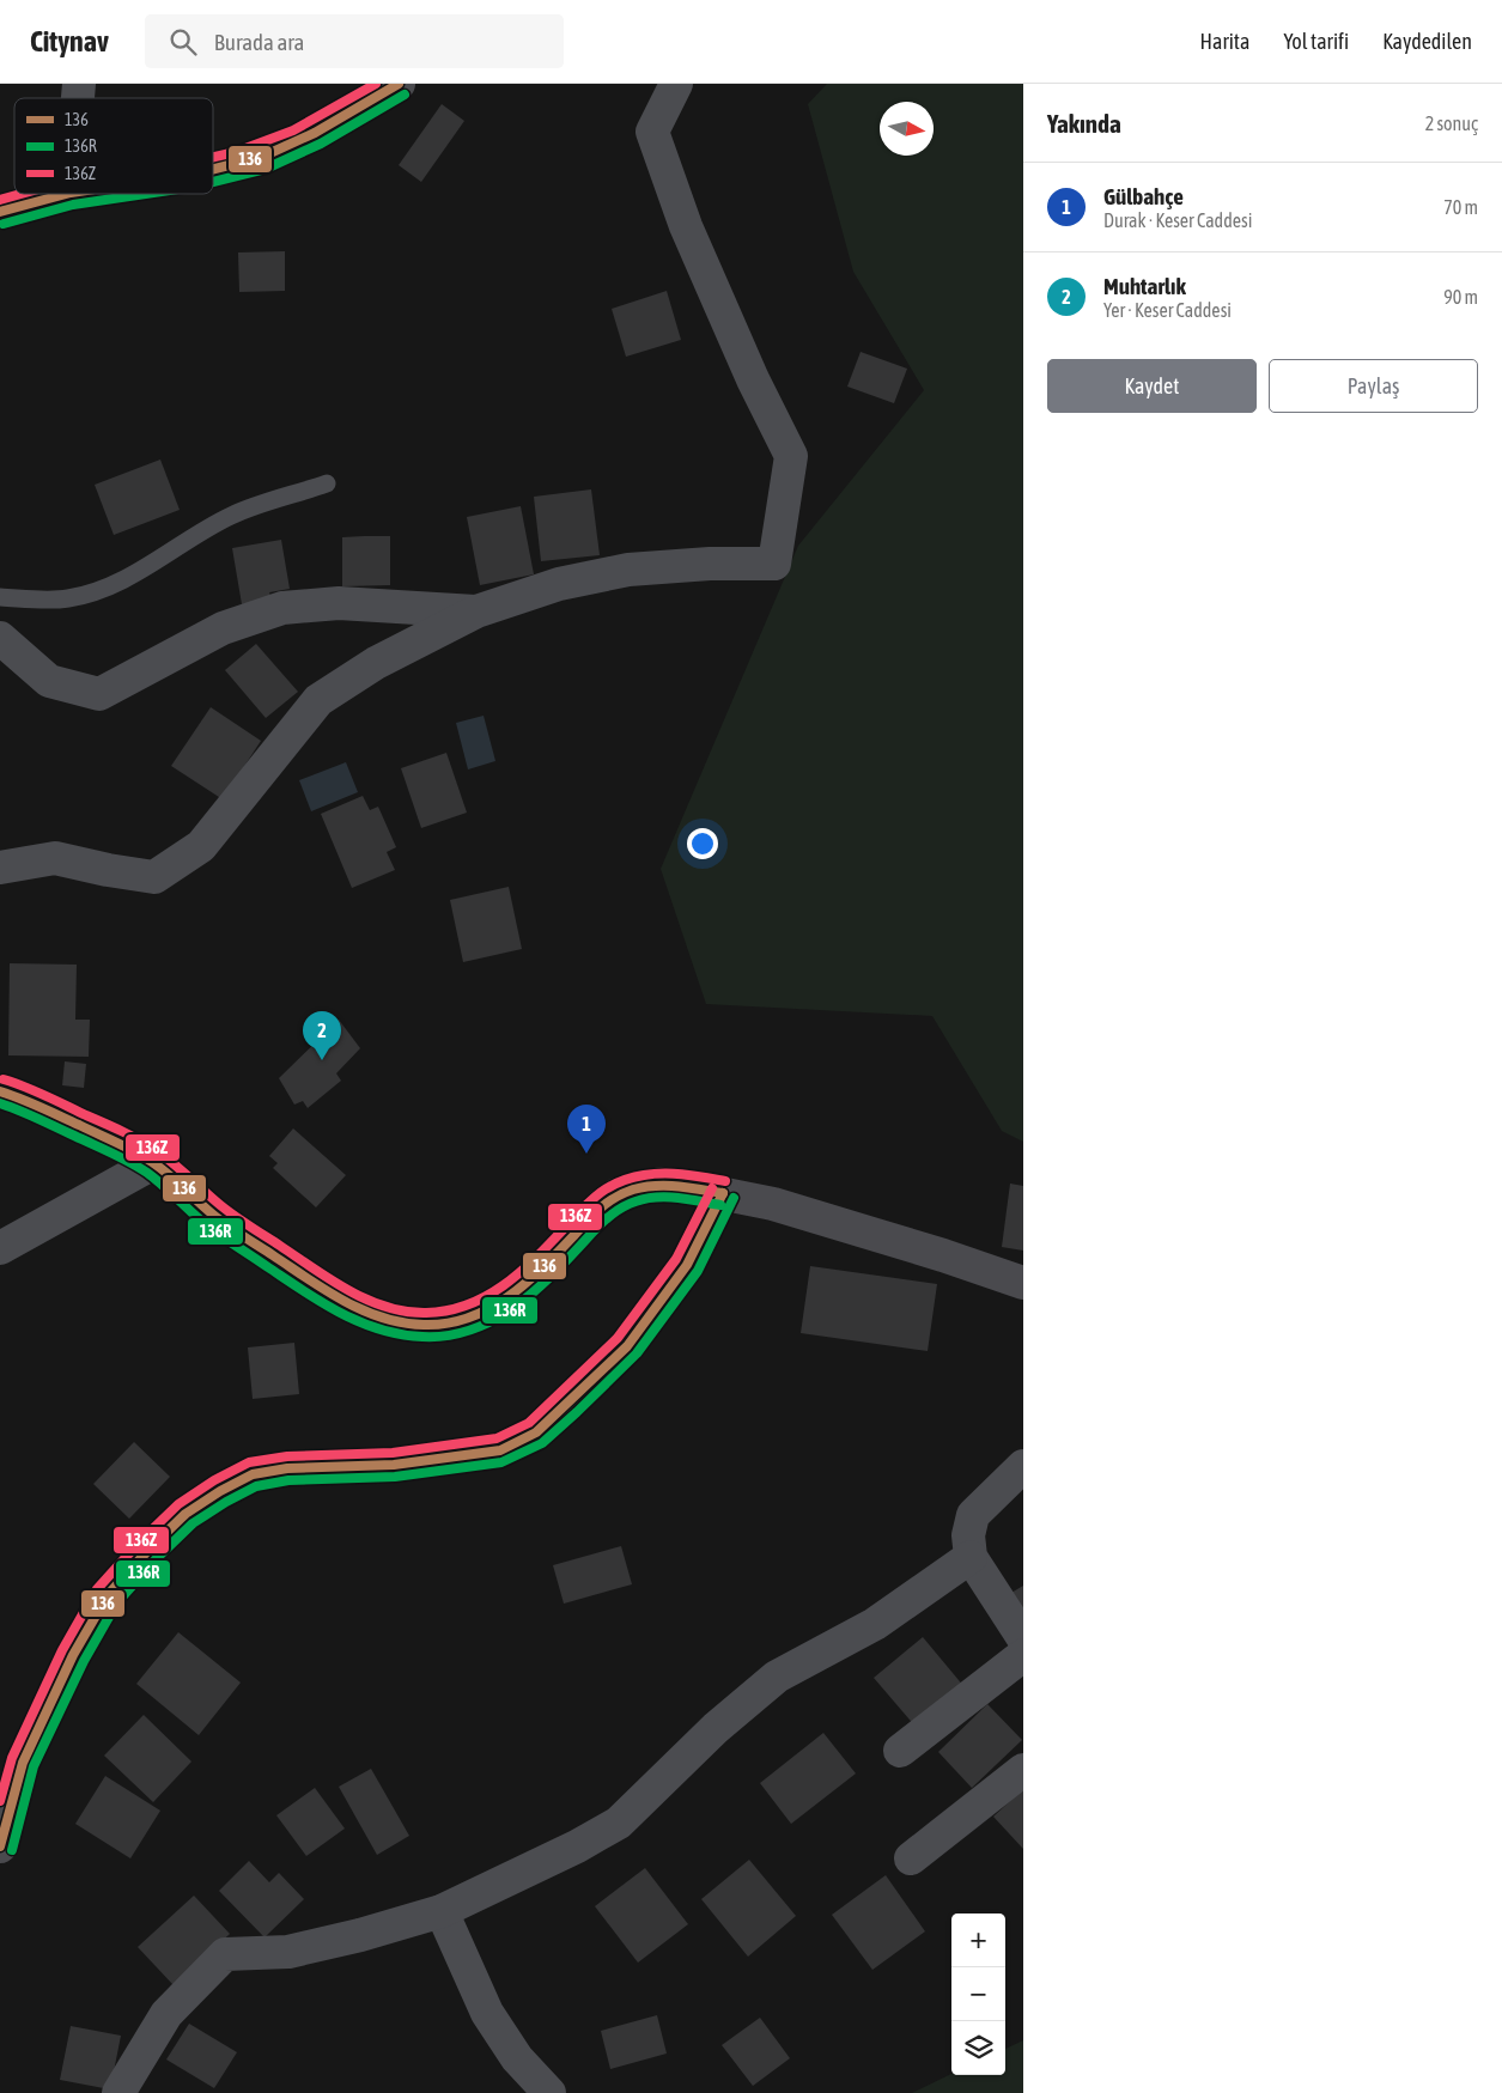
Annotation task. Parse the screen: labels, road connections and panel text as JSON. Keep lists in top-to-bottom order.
{
  "lines": ["transit line 136", "transit line 136Z", "transit line 136R"],
  "legend": ["136", "136R", "136Z"],
  "north": "right",
  "page": {
    "header": "Citynav",
    "search": "Burada ara",
    "nav": ["Harita", "Yol tarifi", "Kaydedilen"],
    "heading": ["Yakında", "2 sonuç"],
    "list": [
      {
        "mark": "1",
        "name": "Gülbahçe",
        "note": "Durak · Keser Caddesi",
        "value": "70 m"
      },
      {
        "mark": "2",
        "name": "Muhtarlık",
        "note": "Yer · Keser Caddesi",
        "value": "90 m"
      }
    ],
    "buttons": ["Kaydet", "Paylaş"],
    "pins": ["2", "1"],
    "map_buttons": ["+", "−"]
  }
}
